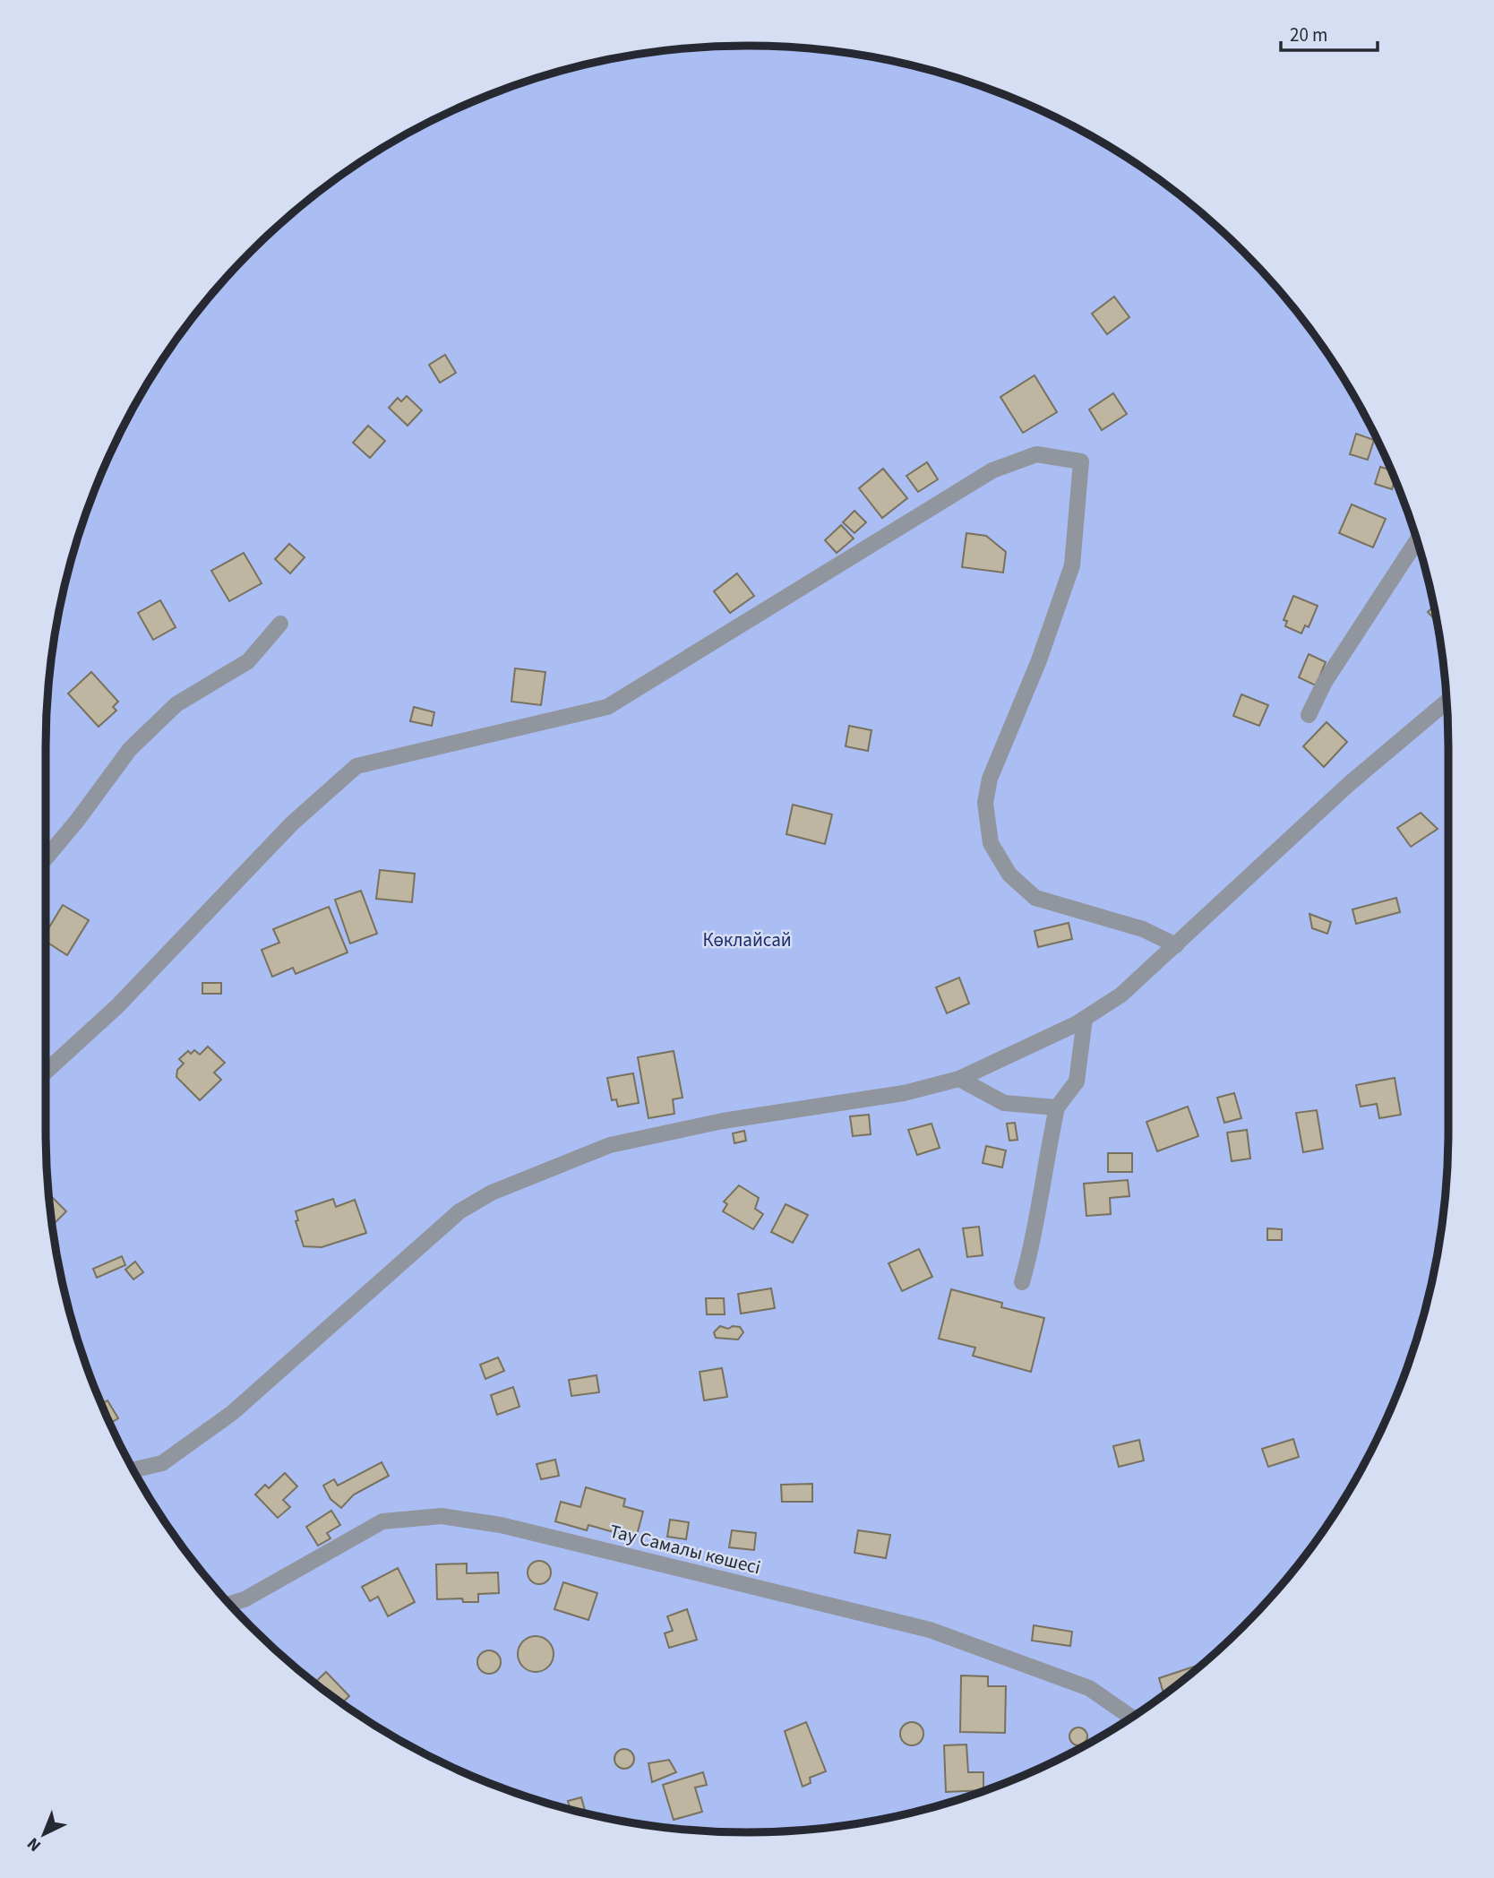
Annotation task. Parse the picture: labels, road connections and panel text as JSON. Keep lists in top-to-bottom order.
{
  "streets": {
    "street": ["Тау Самалы көшесі"]
  },
  "parks": ["Көклайсай"],
  "scale_bar": "20 m",
  "north": "bottom left"
}
